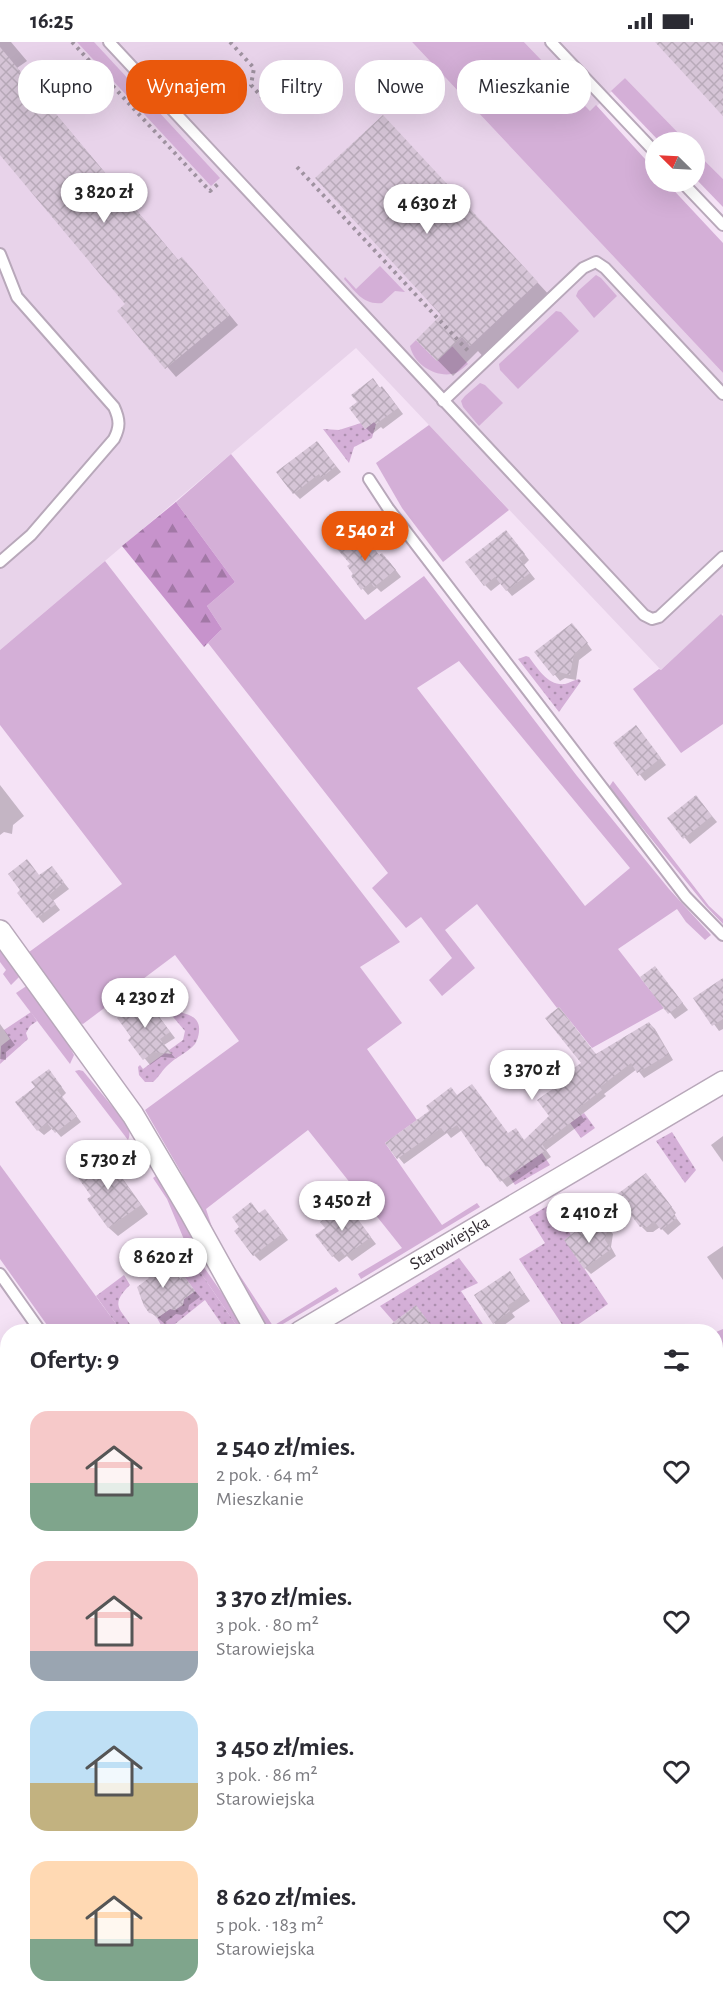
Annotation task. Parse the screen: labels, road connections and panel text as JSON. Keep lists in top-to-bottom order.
{
  "streets": {
    "street": ["Starowiejska"]
  },
  "north": "top left",
  "page": {
    "status": "16:25",
    "chip": [
      "Kupno",
      "Wynajem",
      "Filtry",
      "Nowe",
      "Mieszkanie"
    ],
    "price": [
      "3 820 zł",
      "4 630 zł",
      "2 540 zł",
      "4 230 zł",
      "3 370 zł",
      "5 730 zł",
      "3 450 zł",
      "2 410 zł",
      "8 620 zł"
    ],
    "heading": "Oferty: 9",
    "list": [
      {
        "name": "2 540 zł/mies.",
        "note": "2 pok. · 64 m² · Mieszkanie"
      },
      {
        "name": "3 370 zł/mies.",
        "note": "3 pok. · 80 m² · Starowiejska"
      },
      {
        "name": "3 450 zł/mies.",
        "note": "3 pok. · 86 m² · Starowiejska"
      },
      {
        "name": "8 620 zł/mies.",
        "note": "5 pok. · 183 m² · Starowiejska"
      }
    ]
  }
}
